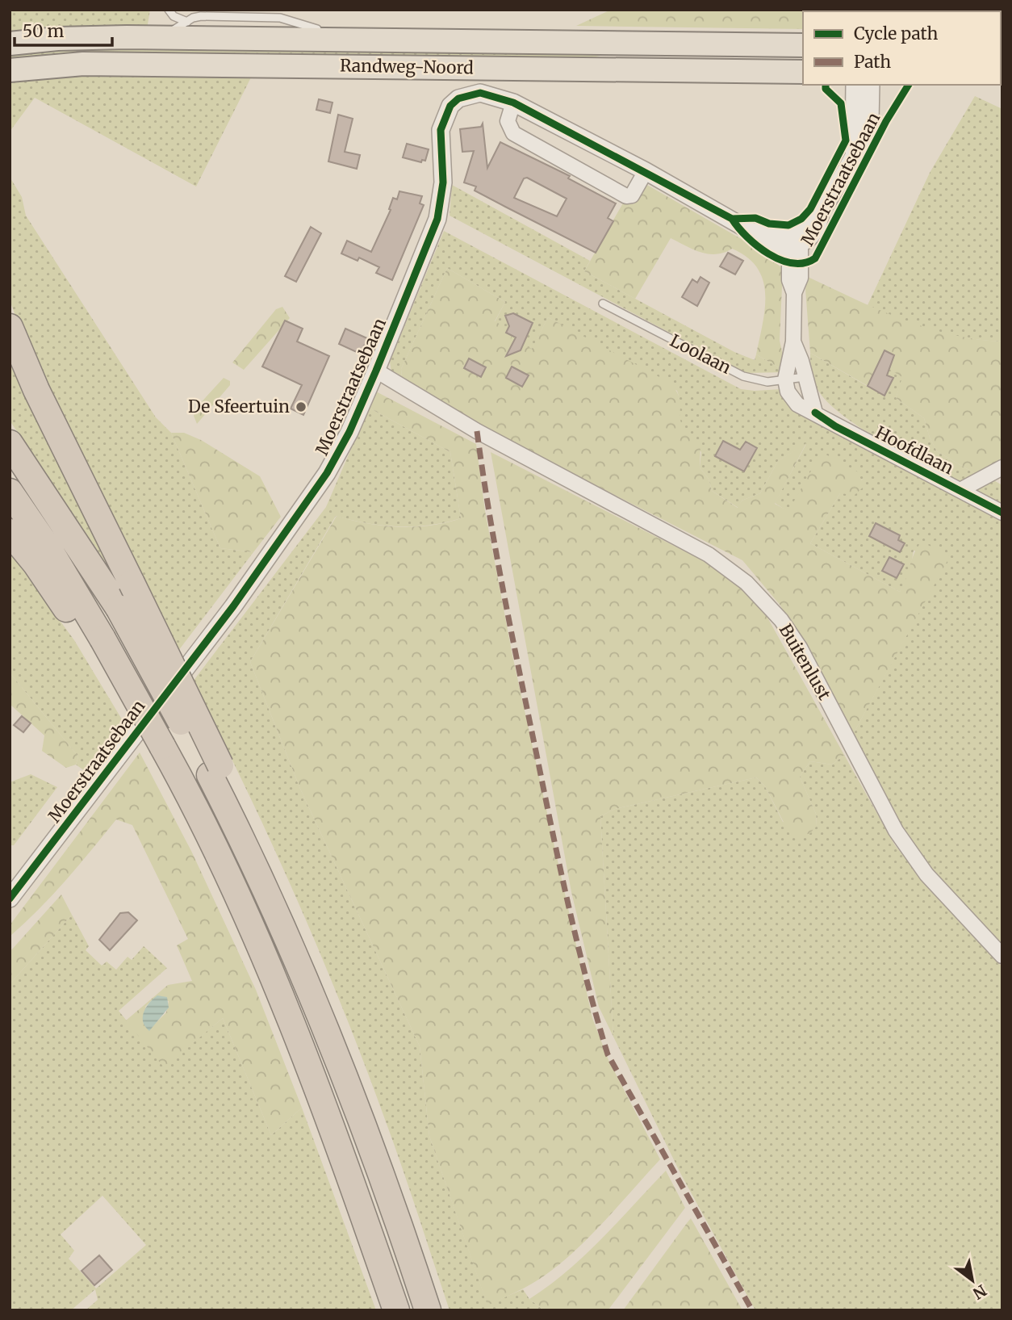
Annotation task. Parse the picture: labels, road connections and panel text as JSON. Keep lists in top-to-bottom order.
{
  "streets": {
    "main road": ["Randweg-Noord"],
    "street": ["Moerstraatsebaan", "Hoofdlaan", "Buitenlust"],
    "lane": ["Loolaan"]
  },
  "crossings": [
    ["Moerstraatsebaan", "Buitenlust"],
    ["Loolaan", "Hoofdlaan"]
  ],
  "places": ["De Sfeertuin"],
  "legend": ["Cycle path", "Path"],
  "scale_bar": "50 m",
  "north": "bottom right"
}
